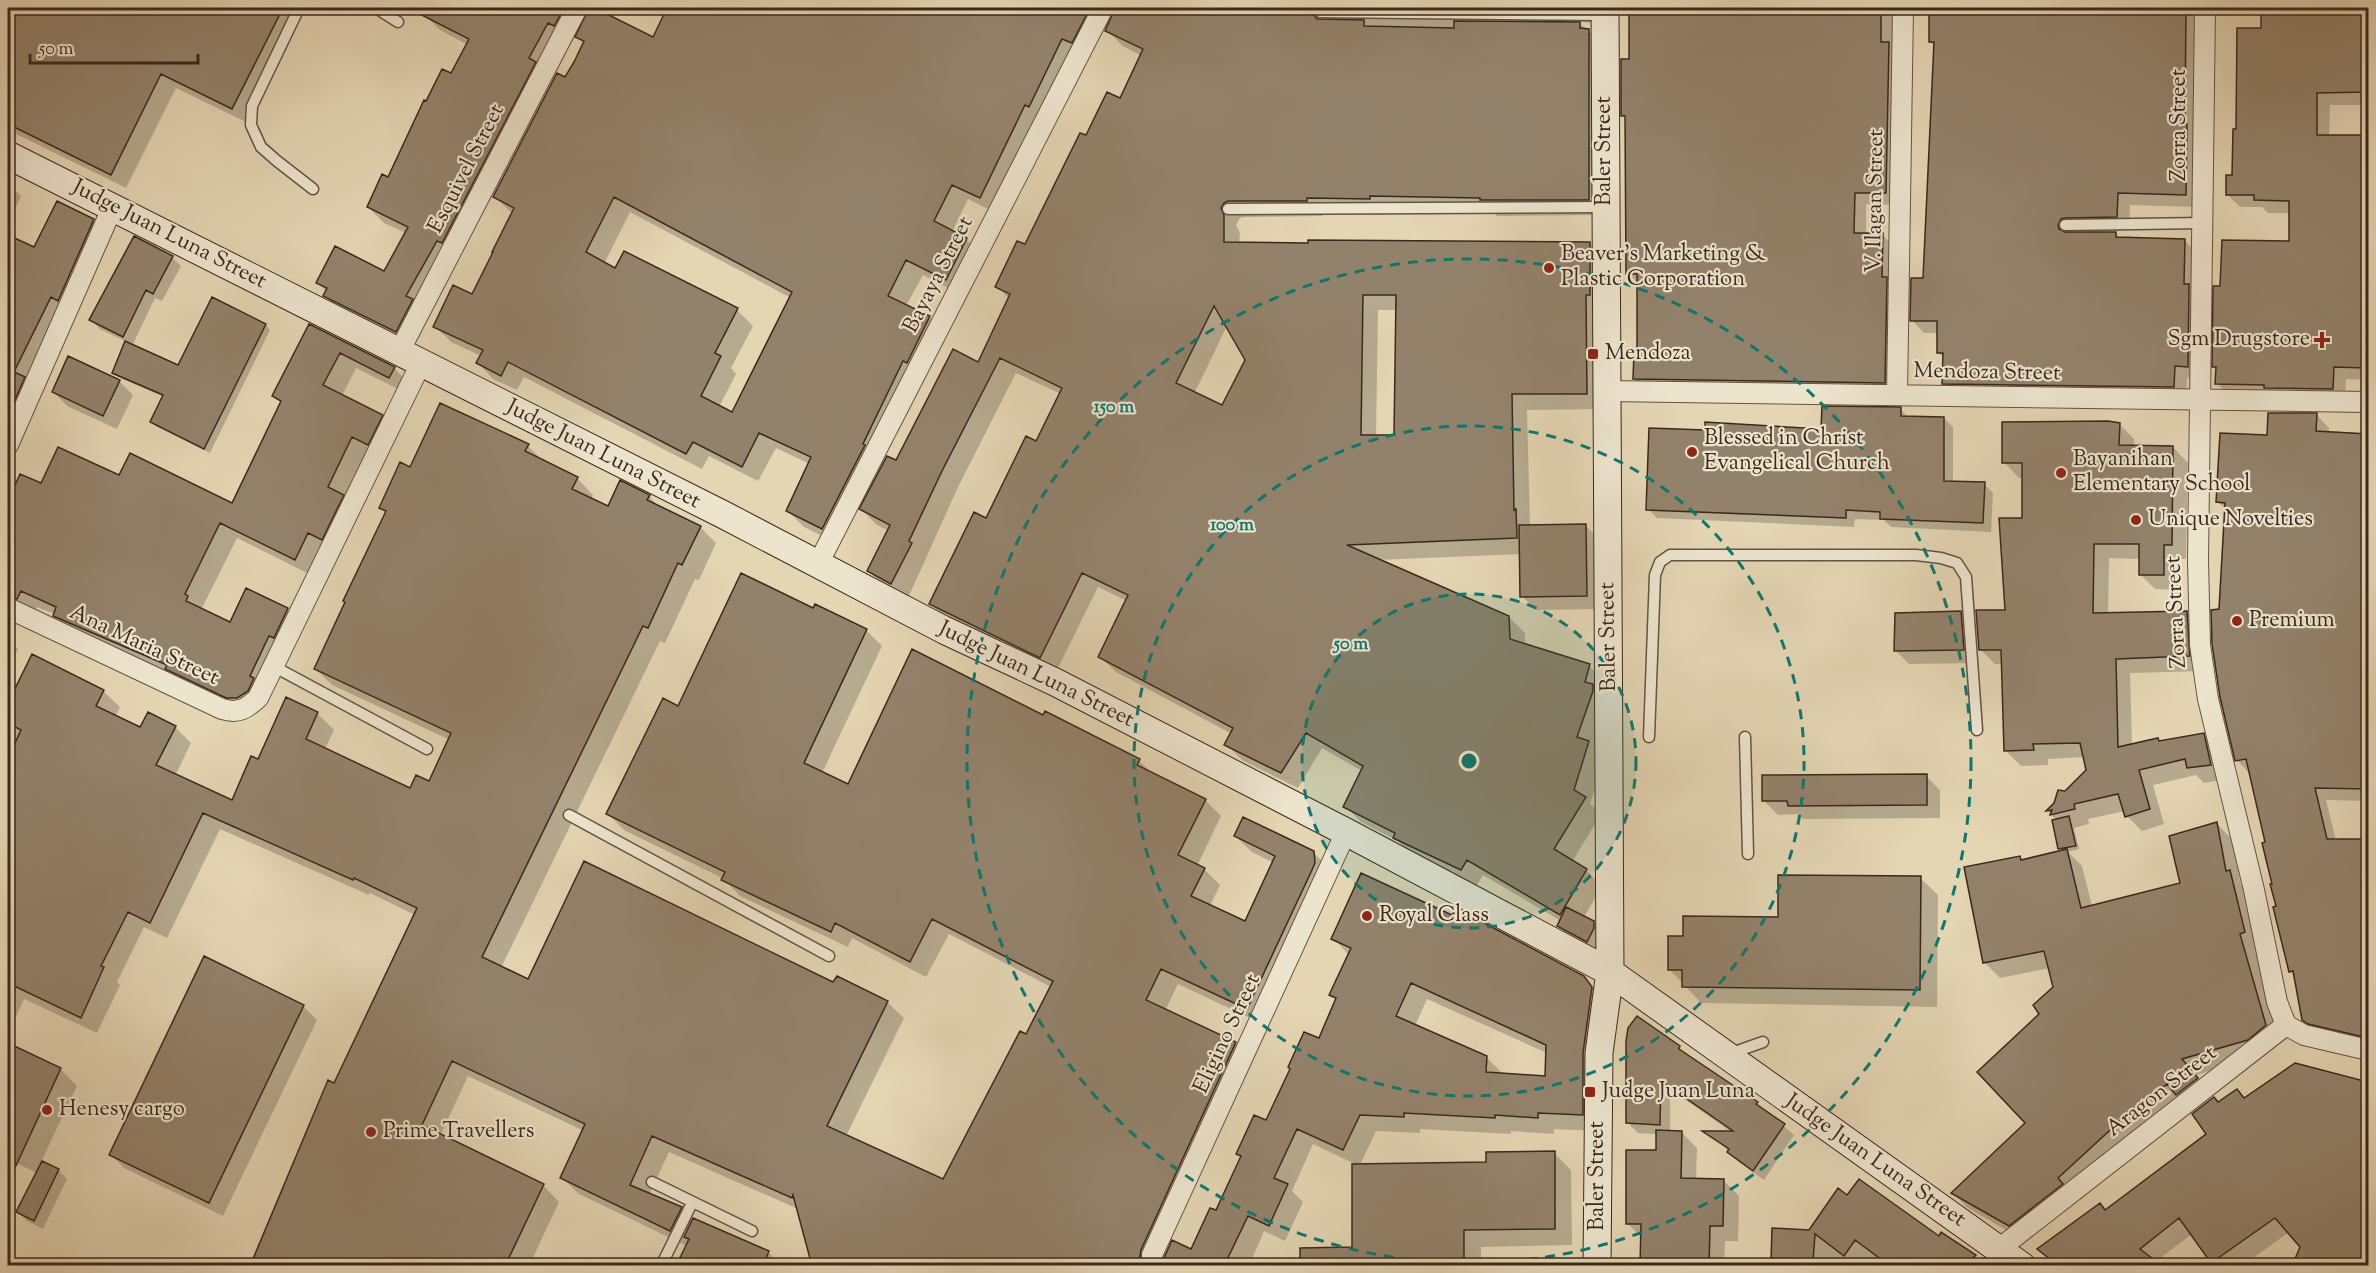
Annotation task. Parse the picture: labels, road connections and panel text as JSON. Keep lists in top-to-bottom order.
{
  "streets": {
    "street": [
      "Zorra Street",
      "Baler Street",
      "Esquivel Street",
      "V. Ilagan Street",
      "Judge Juan Luna Street",
      "Bayaya Street",
      "Mendoza Street",
      "Ana Maria Street",
      "Eligino Street",
      "Aragon Street"
    ]
  },
  "crossings": [
    ["Zorra Street", "Mendoza Street"],
    ["Zorra Street", "Aragon Street"],
    ["Baler Street", "Judge Juan Luna Street"],
    ["Baler Street", "Mendoza Street"],
    ["Esquivel Street", "Judge Juan Luna Street"],
    ["Esquivel Street", "Ana Maria Street"],
    ["V. Ilagan Street", "Mendoza Street"],
    ["Judge Juan Luna Street", "Bayaya Street"],
    ["Judge Juan Luna Street", "Eligino Street"],
    ["Judge Juan Luna Street", "Aragon Street"]
  ],
  "places": {
    "other": [
      "Beaver's Marketing & Plastic Corporation",
      "Blessed in Christ Evangelical Church",
      "Bayanihan Elementary School",
      "Unique Novelties",
      "Premium",
      "Royal Class",
      "Henesy cargo",
      "Prime Travellers"
    ],
    "health": ["Sgm Drugstore"],
    "transit": ["Mendoza", "Judge Juan Luna"]
  },
  "scale_bar": "50 m",
  "rings": ["150 m", "100 m", "50 m"]
}
